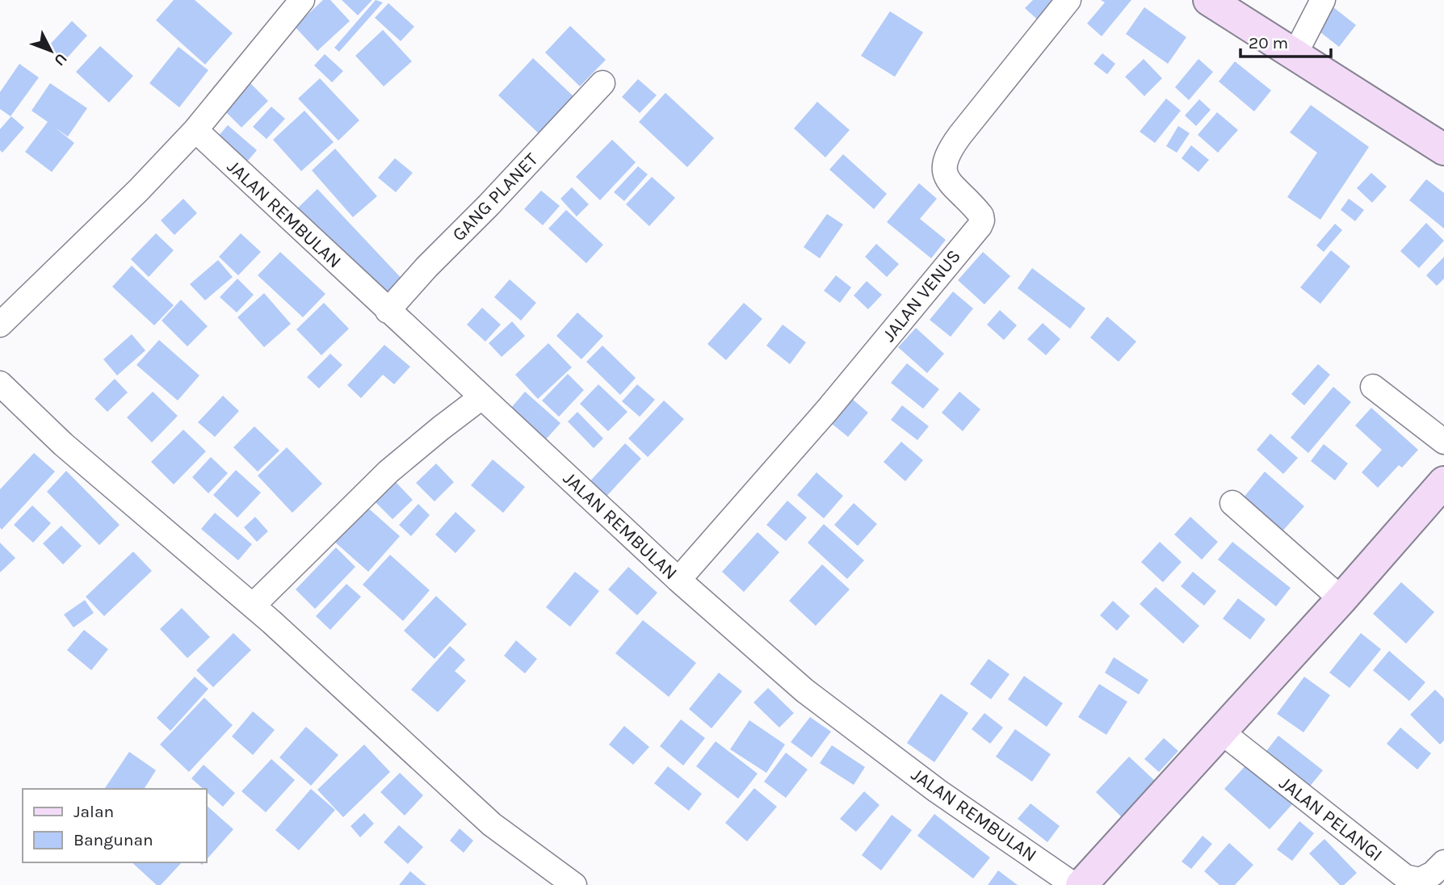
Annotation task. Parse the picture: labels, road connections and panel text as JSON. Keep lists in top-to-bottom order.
{
  "streets": {
    "street": [
      "GANG PLANET",
      "JALAN REMBULAN",
      "JALAN VENUS",
      "JALAN PELANGI"
    ]
  },
  "crossings": [
    ["GANG PLANET", "JALAN REMBULAN"],
    ["JALAN REMBULAN", "JALAN VENUS"]
  ],
  "legend": ["Jalan", "Bangunan"],
  "scale_bar": "20 m",
  "north": "bottom right"
}
